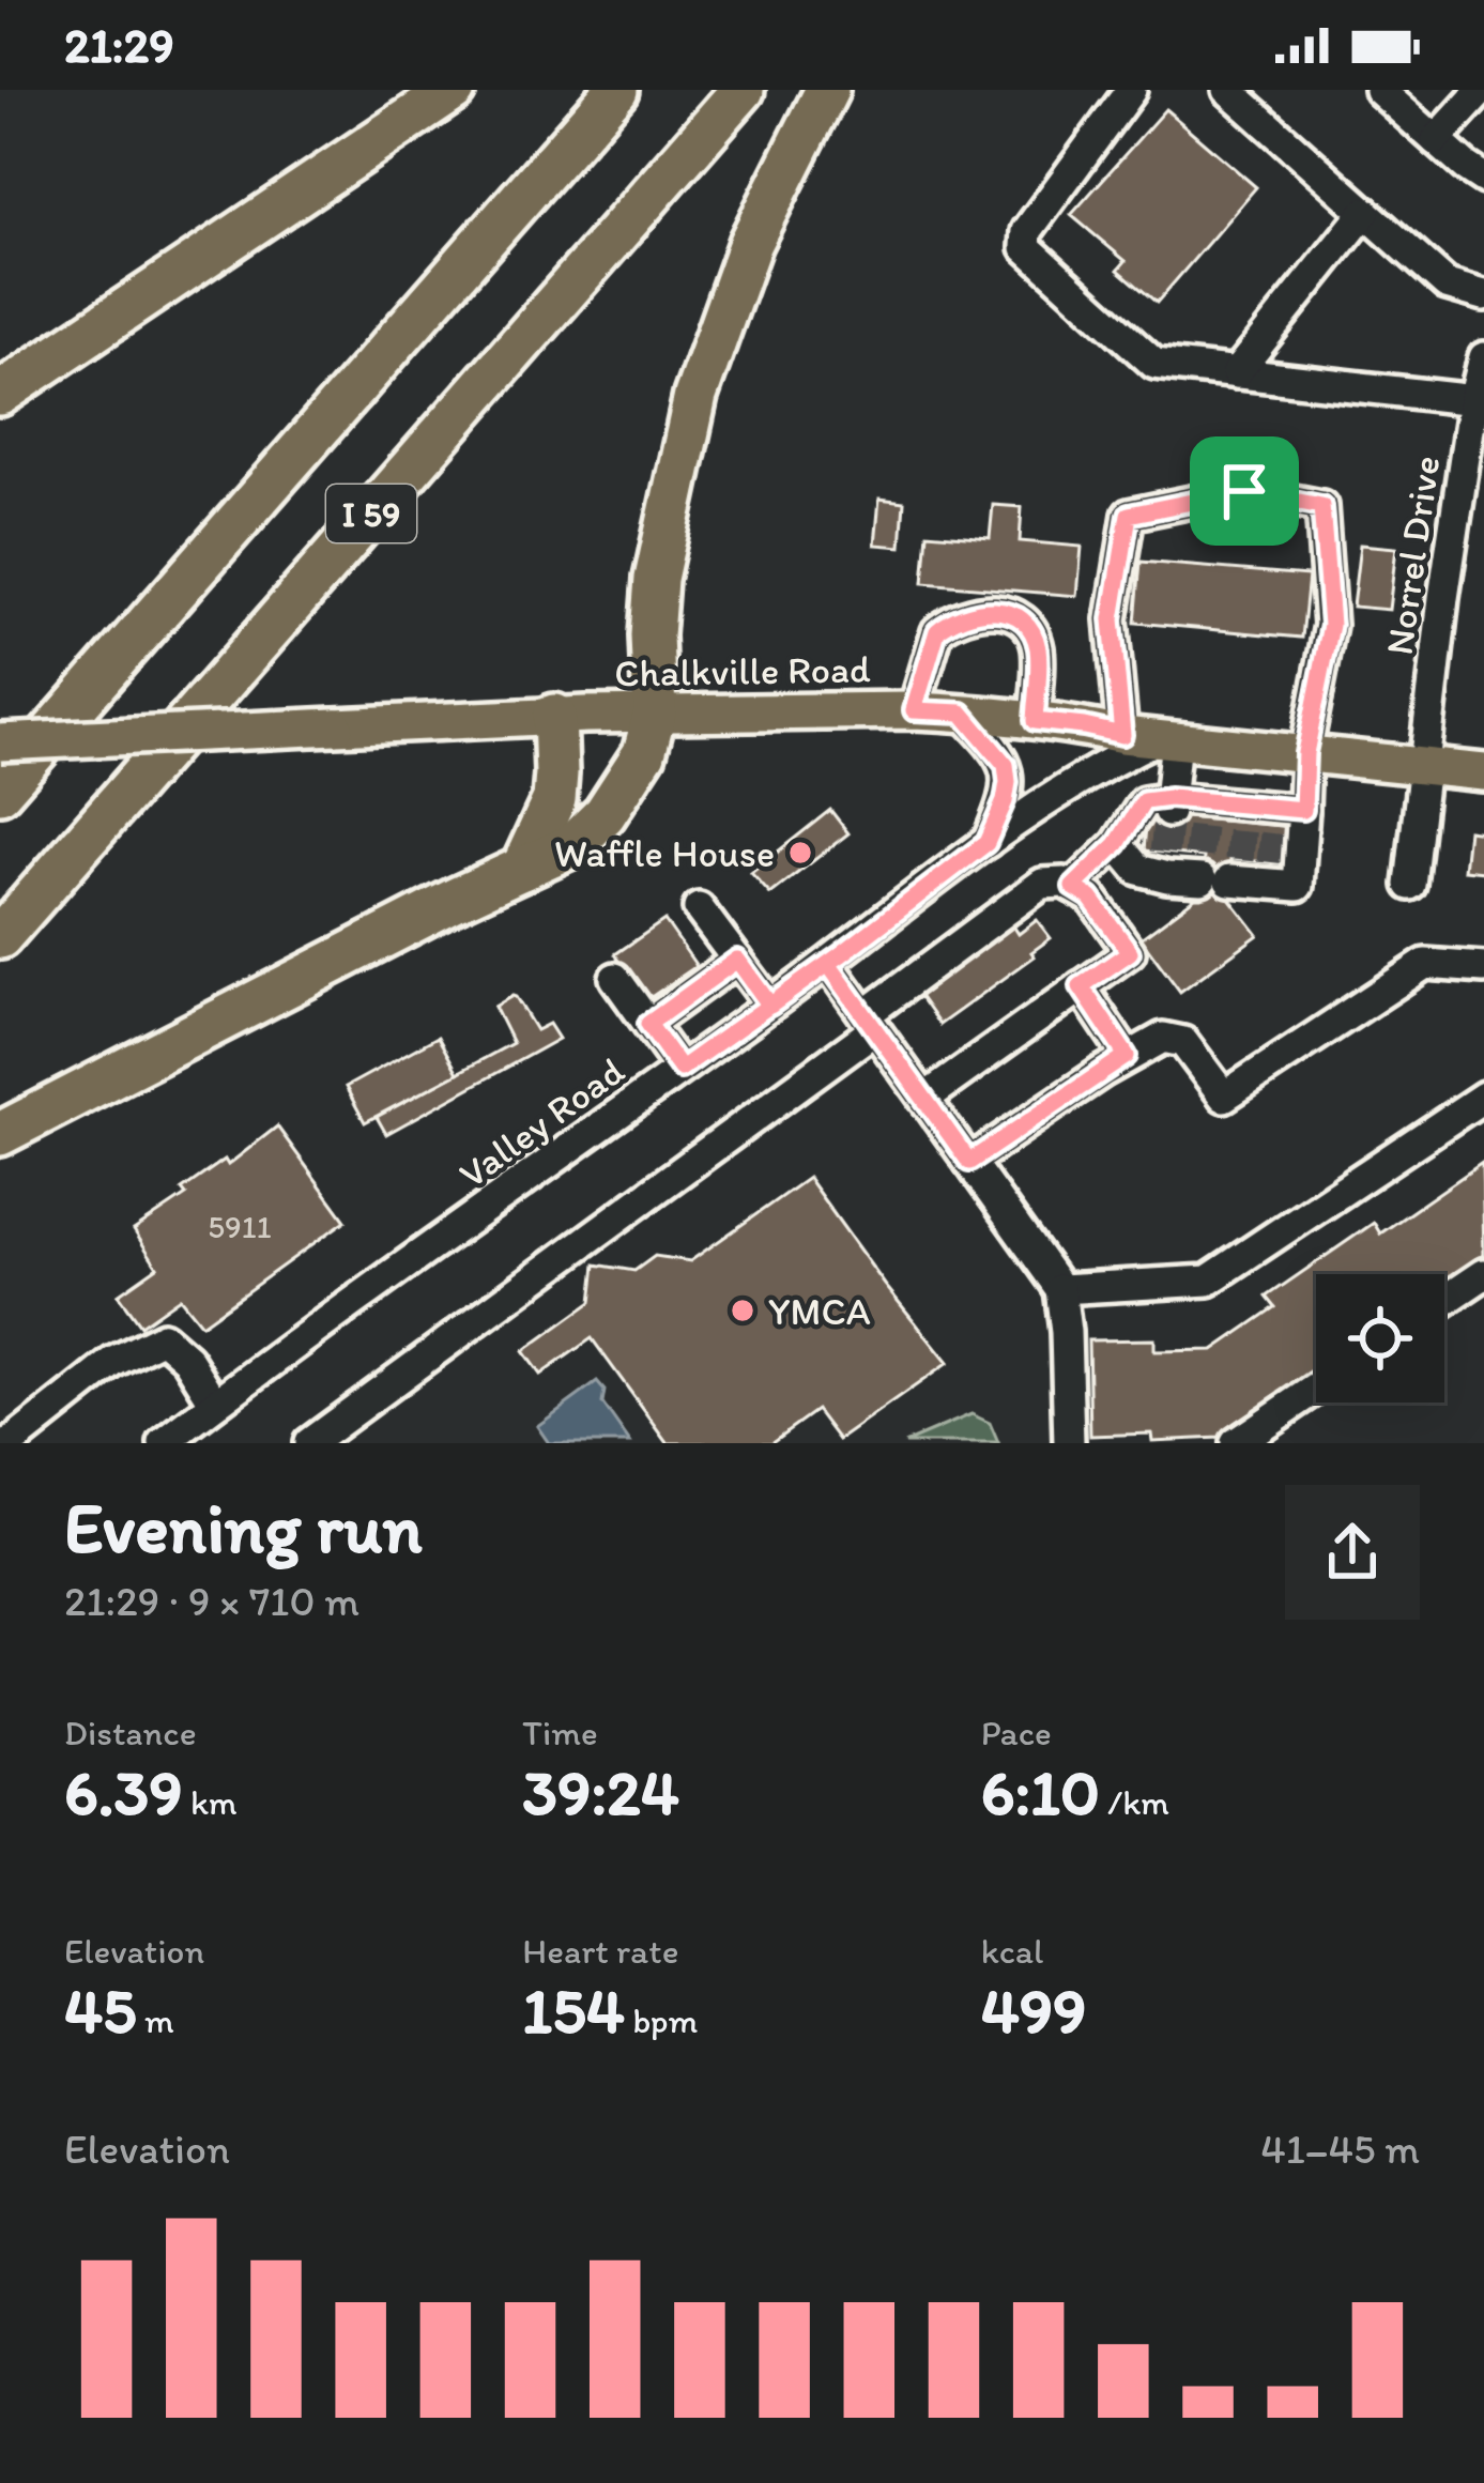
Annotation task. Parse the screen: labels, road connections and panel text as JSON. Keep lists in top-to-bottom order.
{
  "streets": {
    "highway": ["I 59"],
    "main road": ["Chalkville Road"],
    "street": ["Norrel Drive", "Valley Road"]
  },
  "crossings": [
    ["Norrel Drive", "Chalkville Road"],
    ["Chalkville Road", "Valley Road"]
  ],
  "places": ["Waffle House", "YMCA"],
  "house_numbers": ["5911"],
  "page": {
    "status": "21:29",
    "heading": ["Evening run", "21:29 · 9 × 710 m"],
    "stats": [
      ["Distance", "6.39 km"],
      ["Time", "39:24"],
      ["Pace", "6:10 /km"],
      ["Elevation", "45 m"],
      ["Heart rate", "154 bpm"],
      ["kcal", "499"]
    ],
    "chart": ["Elevation", "41–45 m"]
  }
}
